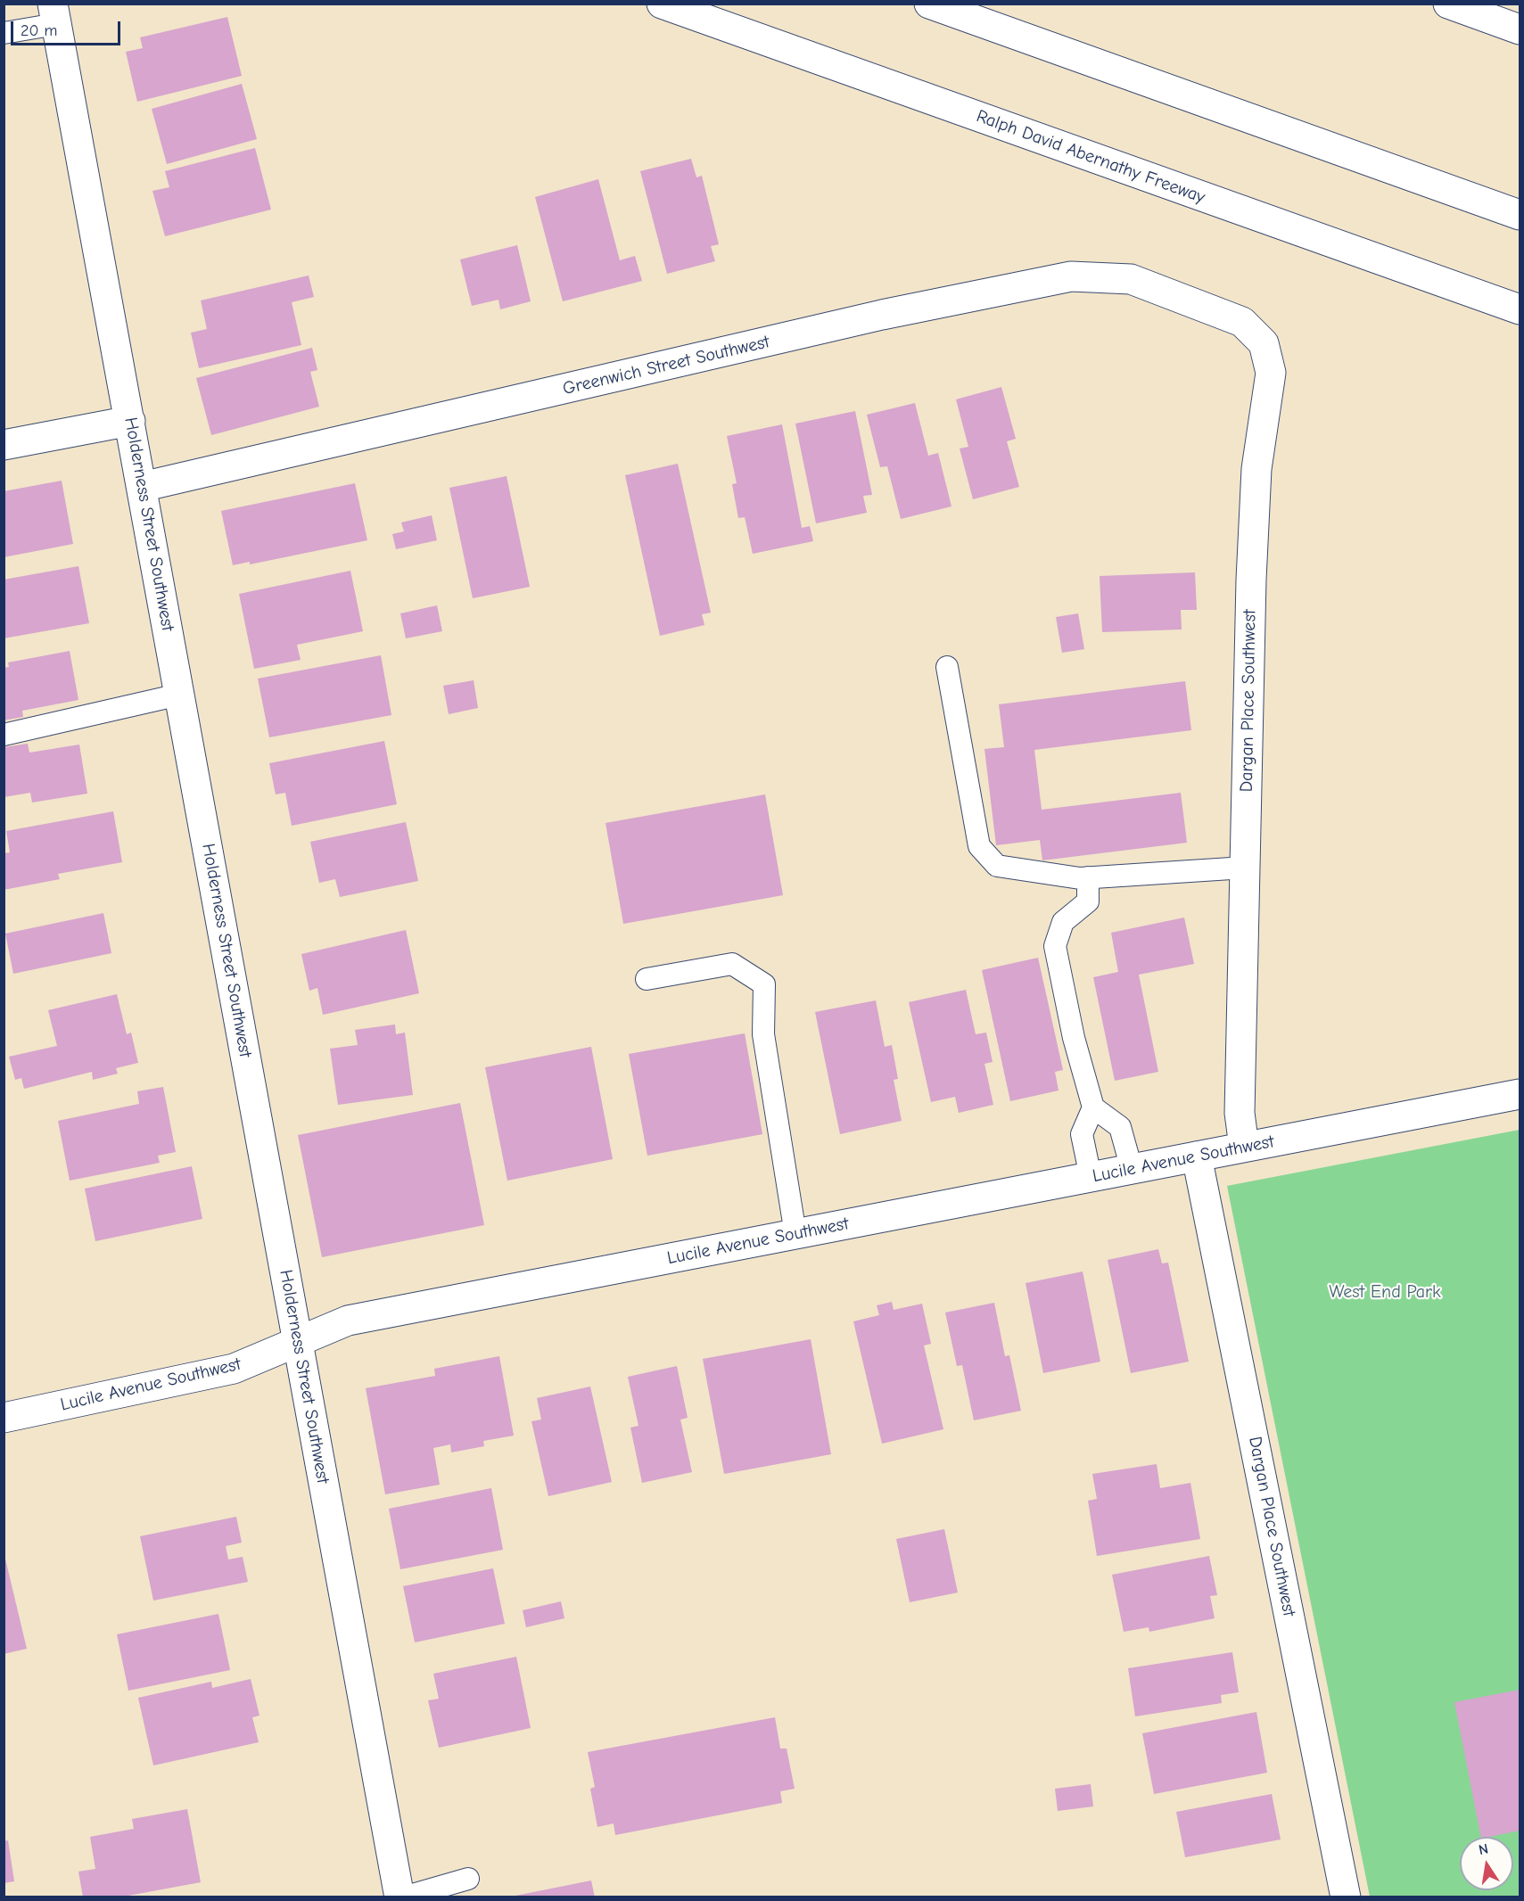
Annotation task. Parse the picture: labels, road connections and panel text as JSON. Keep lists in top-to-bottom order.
{
  "streets": {
    "main road": [
      "Ralph David Abernathy Freeway",
      "Greenwich Street Southwest",
      "Holderness Street Southwest",
      "Dargan Place Southwest",
      "Lucile Avenue Southwest"
    ]
  },
  "crossings": [
    ["Greenwich Street Southwest", "Holderness Street Southwest"],
    ["Greenwich Street Southwest", "Dargan Place Southwest"],
    ["Holderness Street Southwest", "Lucile Avenue Southwest"],
    ["Dargan Place Southwest", "Lucile Avenue Southwest"]
  ],
  "parks": ["West End Park"],
  "scale_bar": "20 m",
  "north": "top"
}
